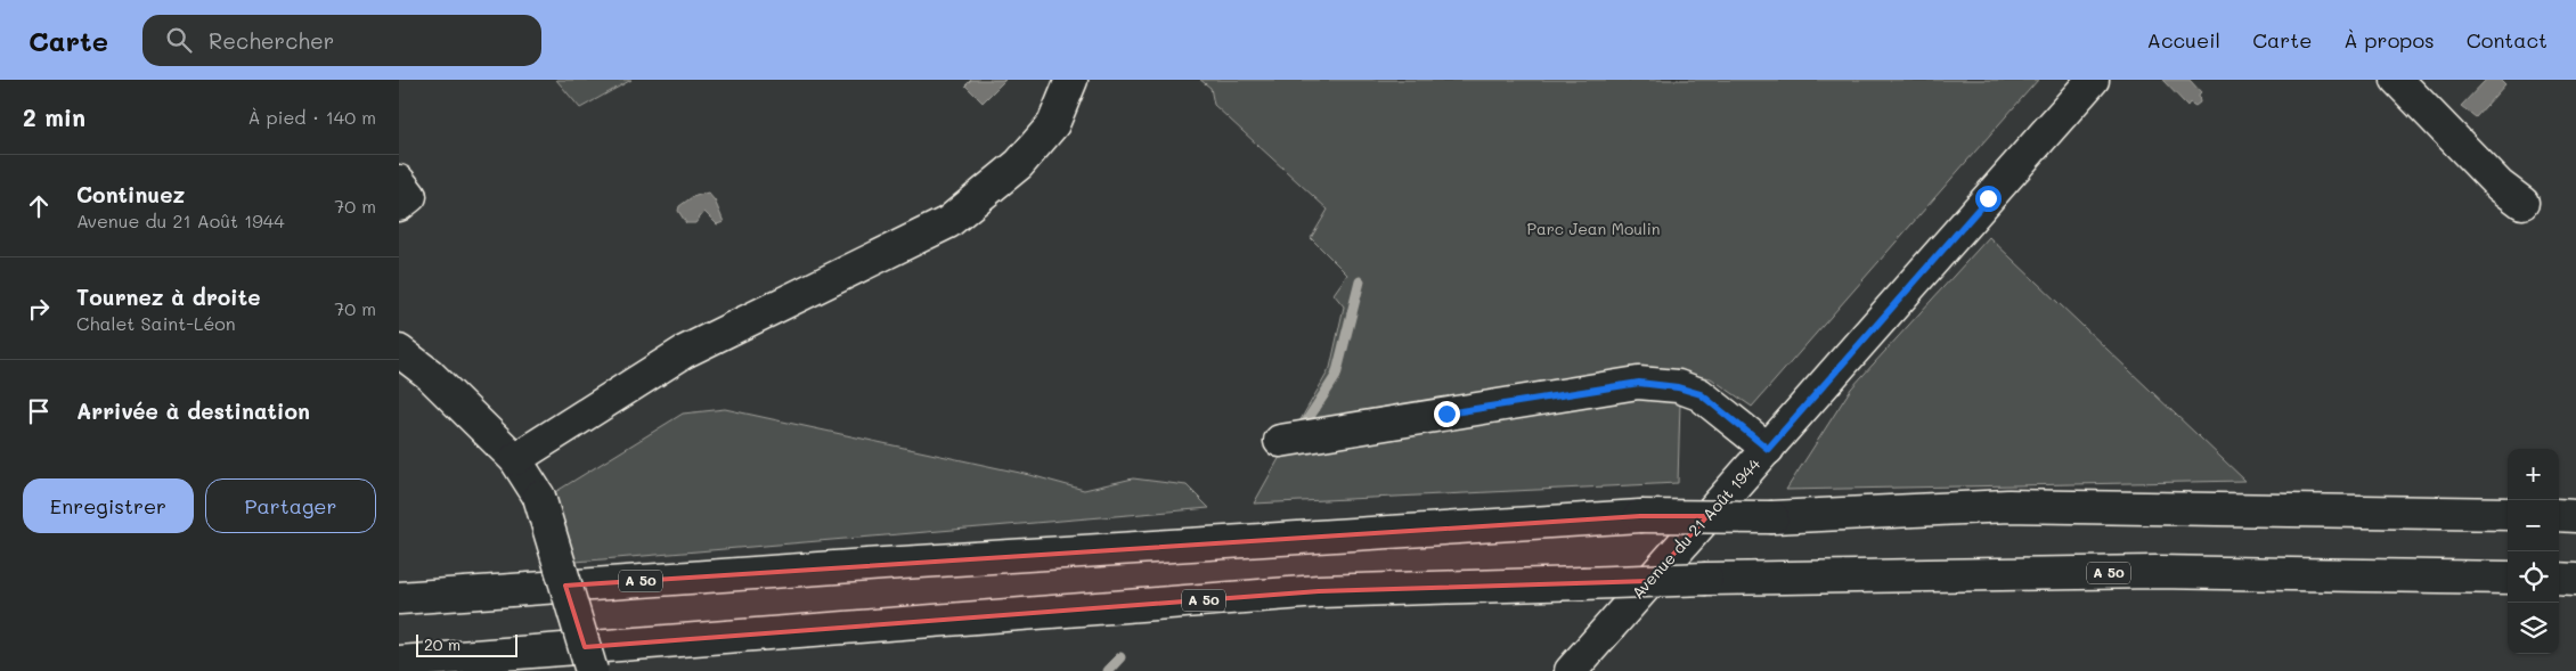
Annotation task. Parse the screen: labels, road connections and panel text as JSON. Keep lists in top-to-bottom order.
{
  "streets": {
    "main road": ["Avenue du 21 Août 1944", "A 50"]
  },
  "parks": ["Parc Jean Moulin"],
  "scale_bar": "20 m",
  "page": {
    "header": "Carte",
    "search": "Rechercher",
    "nav": [
      "Accueil",
      "Carte",
      "À propos",
      "Contact"
    ],
    "heading": ["2 min", "À pied · 140 m"],
    "list": [
      ["Continuez", "Avenue du 21 Août 1944", "70 m"],
      ["Tournez à droite", "Chalet Saint-Léon", "70 m"],
      "Arrivée à destination"
    ],
    "map_buttons": ["+", "−"],
    "buttons": ["Enregistrer", "Partager"],
    "scale": "20 m"
  }
}
